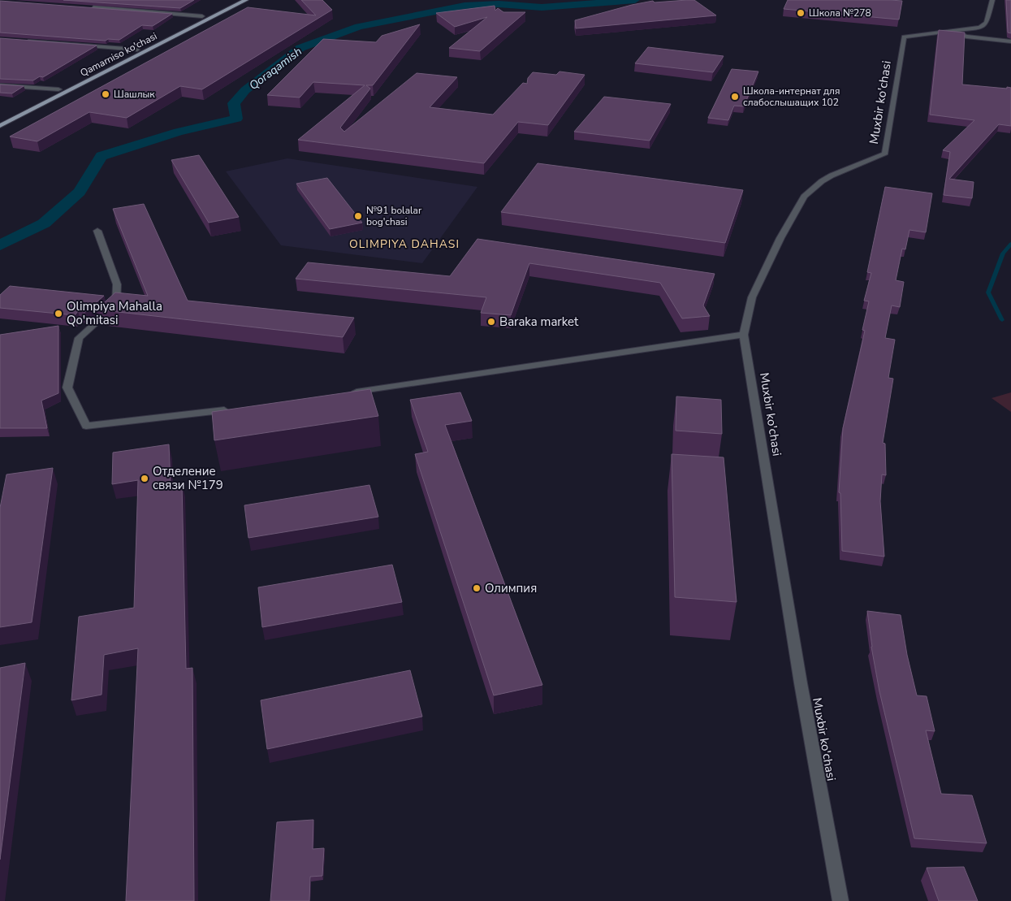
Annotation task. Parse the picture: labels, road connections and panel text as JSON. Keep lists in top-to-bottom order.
{
  "streets": {
    "main road": ["Qamarniso ko'chasi"],
    "street": ["Muxbir ko'chasi"]
  },
  "districts": ["OLIMPIYA DAHASI"],
  "water": ["Qoraqamish"],
  "places": [
    "Школа №278",
    "Шашлык",
    "Школа-интернат для слабослышащих 102",
    "№91 bolalar bog'chasi",
    "Olimpiya Mahalla Qo'mitasi",
    "Baraka market",
    "Отделение связи №179",
    "Олимпия"
  ]
}
